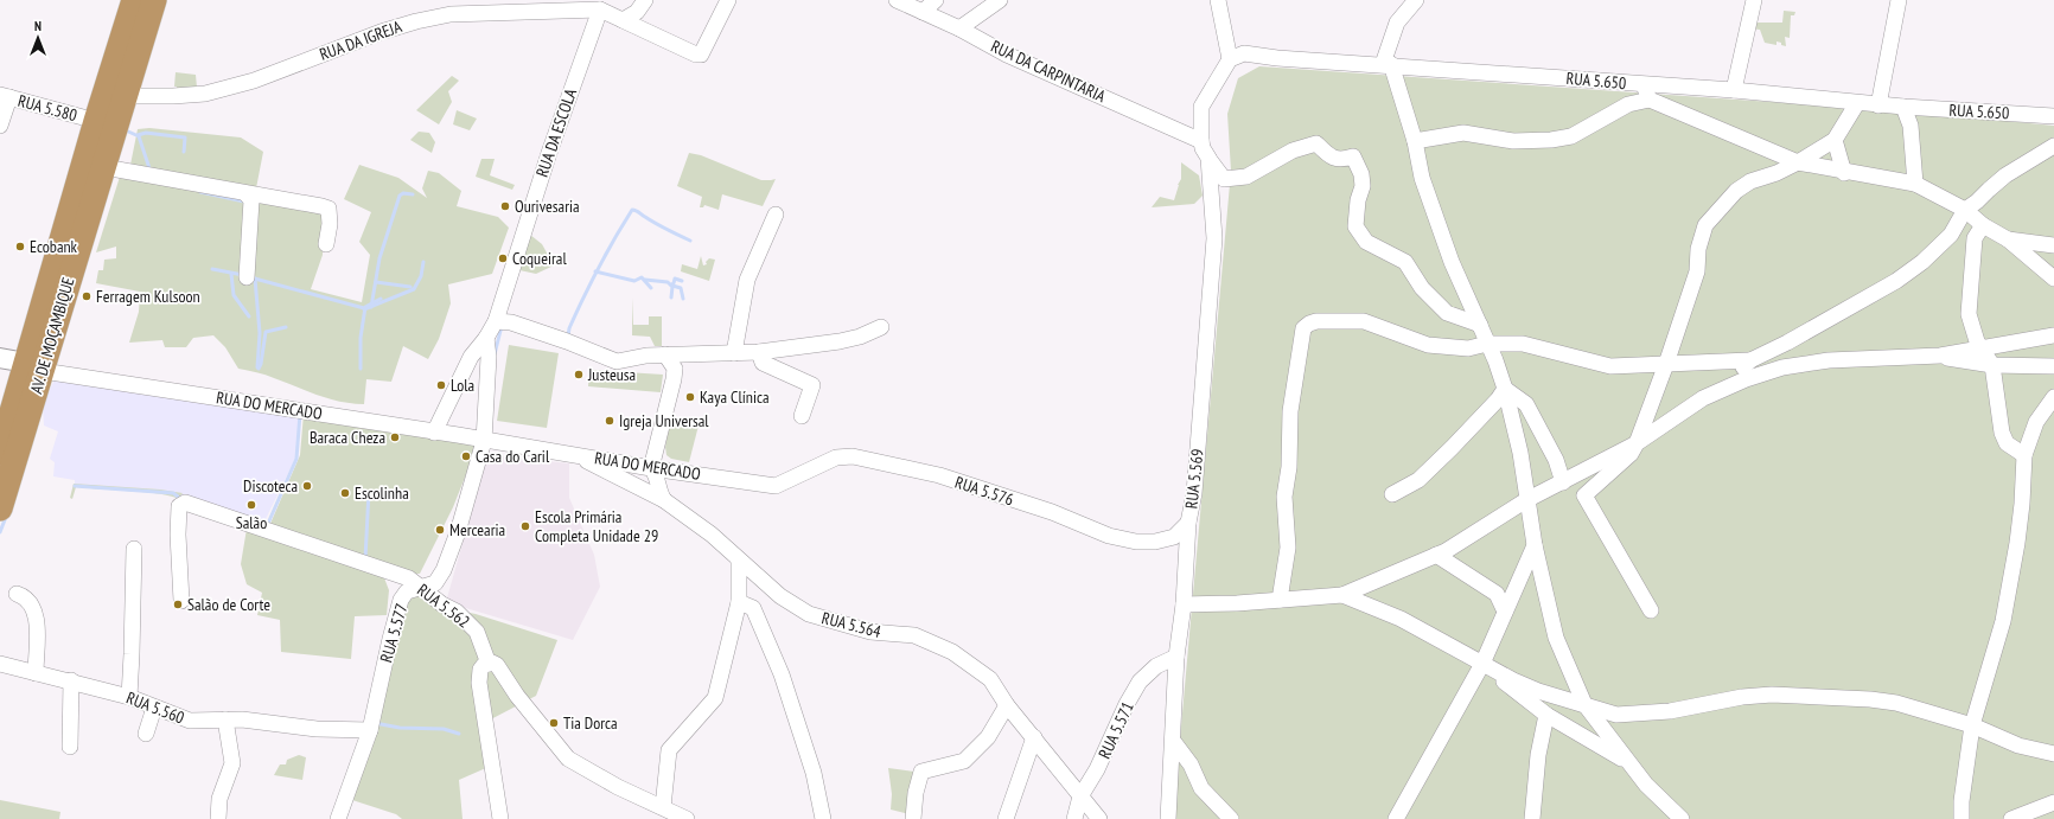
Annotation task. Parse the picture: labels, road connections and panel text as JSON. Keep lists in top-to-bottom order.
{
  "streets": {
    "highway": ["AV. DE MOÇAMBIQUE"],
    "street": [
      "RUA DA IGREJA",
      "RUA DA CARPINTARIA",
      "RUA 5.650",
      "RUA 5.580",
      "RUA DA ESCOLA",
      "RUA DO MERCADO",
      "RUA 5.569",
      "RUA 5.576",
      "RUA 5.562",
      "RUA 5.564",
      "RUA 5.577",
      "RUA 5.560",
      "RUA 5.571"
    ]
  },
  "crossings": [
    ["RUA DA IGREJA", "RUA DA ESCOLA"],
    ["RUA DA IGREJA", "AV. DE MOÇAMBIQUE"],
    ["RUA DA CARPINTARIA", "RUA 5.569"],
    ["RUA 5.580", "AV. DE MOÇAMBIQUE"],
    ["RUA DA ESCOLA", "RUA DO MERCADO"],
    ["RUA DA ESCOLA", "RUA 5.577"],
    ["AV. DE MOÇAMBIQUE", "RUA DO MERCADO"],
    ["RUA DO MERCADO", "RUA 5.576"],
    ["RUA DO MERCADO", "RUA 5.564"],
    ["RUA DO MERCADO", "RUA 5.577"],
    ["RUA 5.569", "RUA 5.576"],
    ["RUA 5.569", "RUA 5.571"],
    ["RUA 5.562", "RUA 5.577"],
    ["RUA 5.564", "RUA 5.571"],
    ["RUA 5.577", "RUA 5.560"]
  ],
  "places": [
    "Ourivesaria",
    "Ecobank",
    "Coqueiral",
    "Ferragem Kulsoon",
    "Justeusa",
    "Lola",
    "Kaya Clínica",
    "Igreja Universal",
    "Baraca Cheza",
    "Casa do Caril",
    "Discoteca",
    "Escolinha",
    "Salão",
    "Escola Primária Completa Unidade 29",
    "Mercearia",
    "Salão de Corte",
    "Tia Dorca"
  ],
  "north": "top"
}
